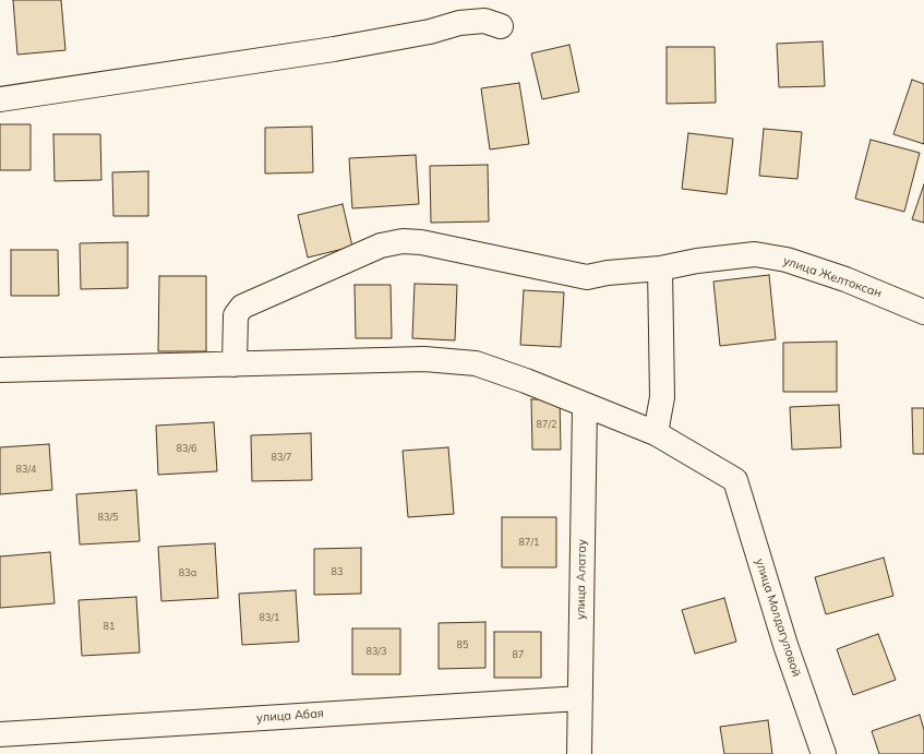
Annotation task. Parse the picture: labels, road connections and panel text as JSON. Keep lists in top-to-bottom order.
{
  "streets": {
    "street": [
      "улица Желтоксан",
      "улица Алатау",
      "улица Молдагуловой",
      "улица Абая"
    ]
  },
  "crossings": [
    ["улица Алатау", "улица Абая"]
  ],
  "house_numbers": [
    "87/2",
    "83/6",
    "83/7",
    "83/4",
    "83/5",
    "87/1",
    "83",
    "83а",
    "83/1",
    "81",
    "85",
    "83/3",
    "87"
  ]
}
